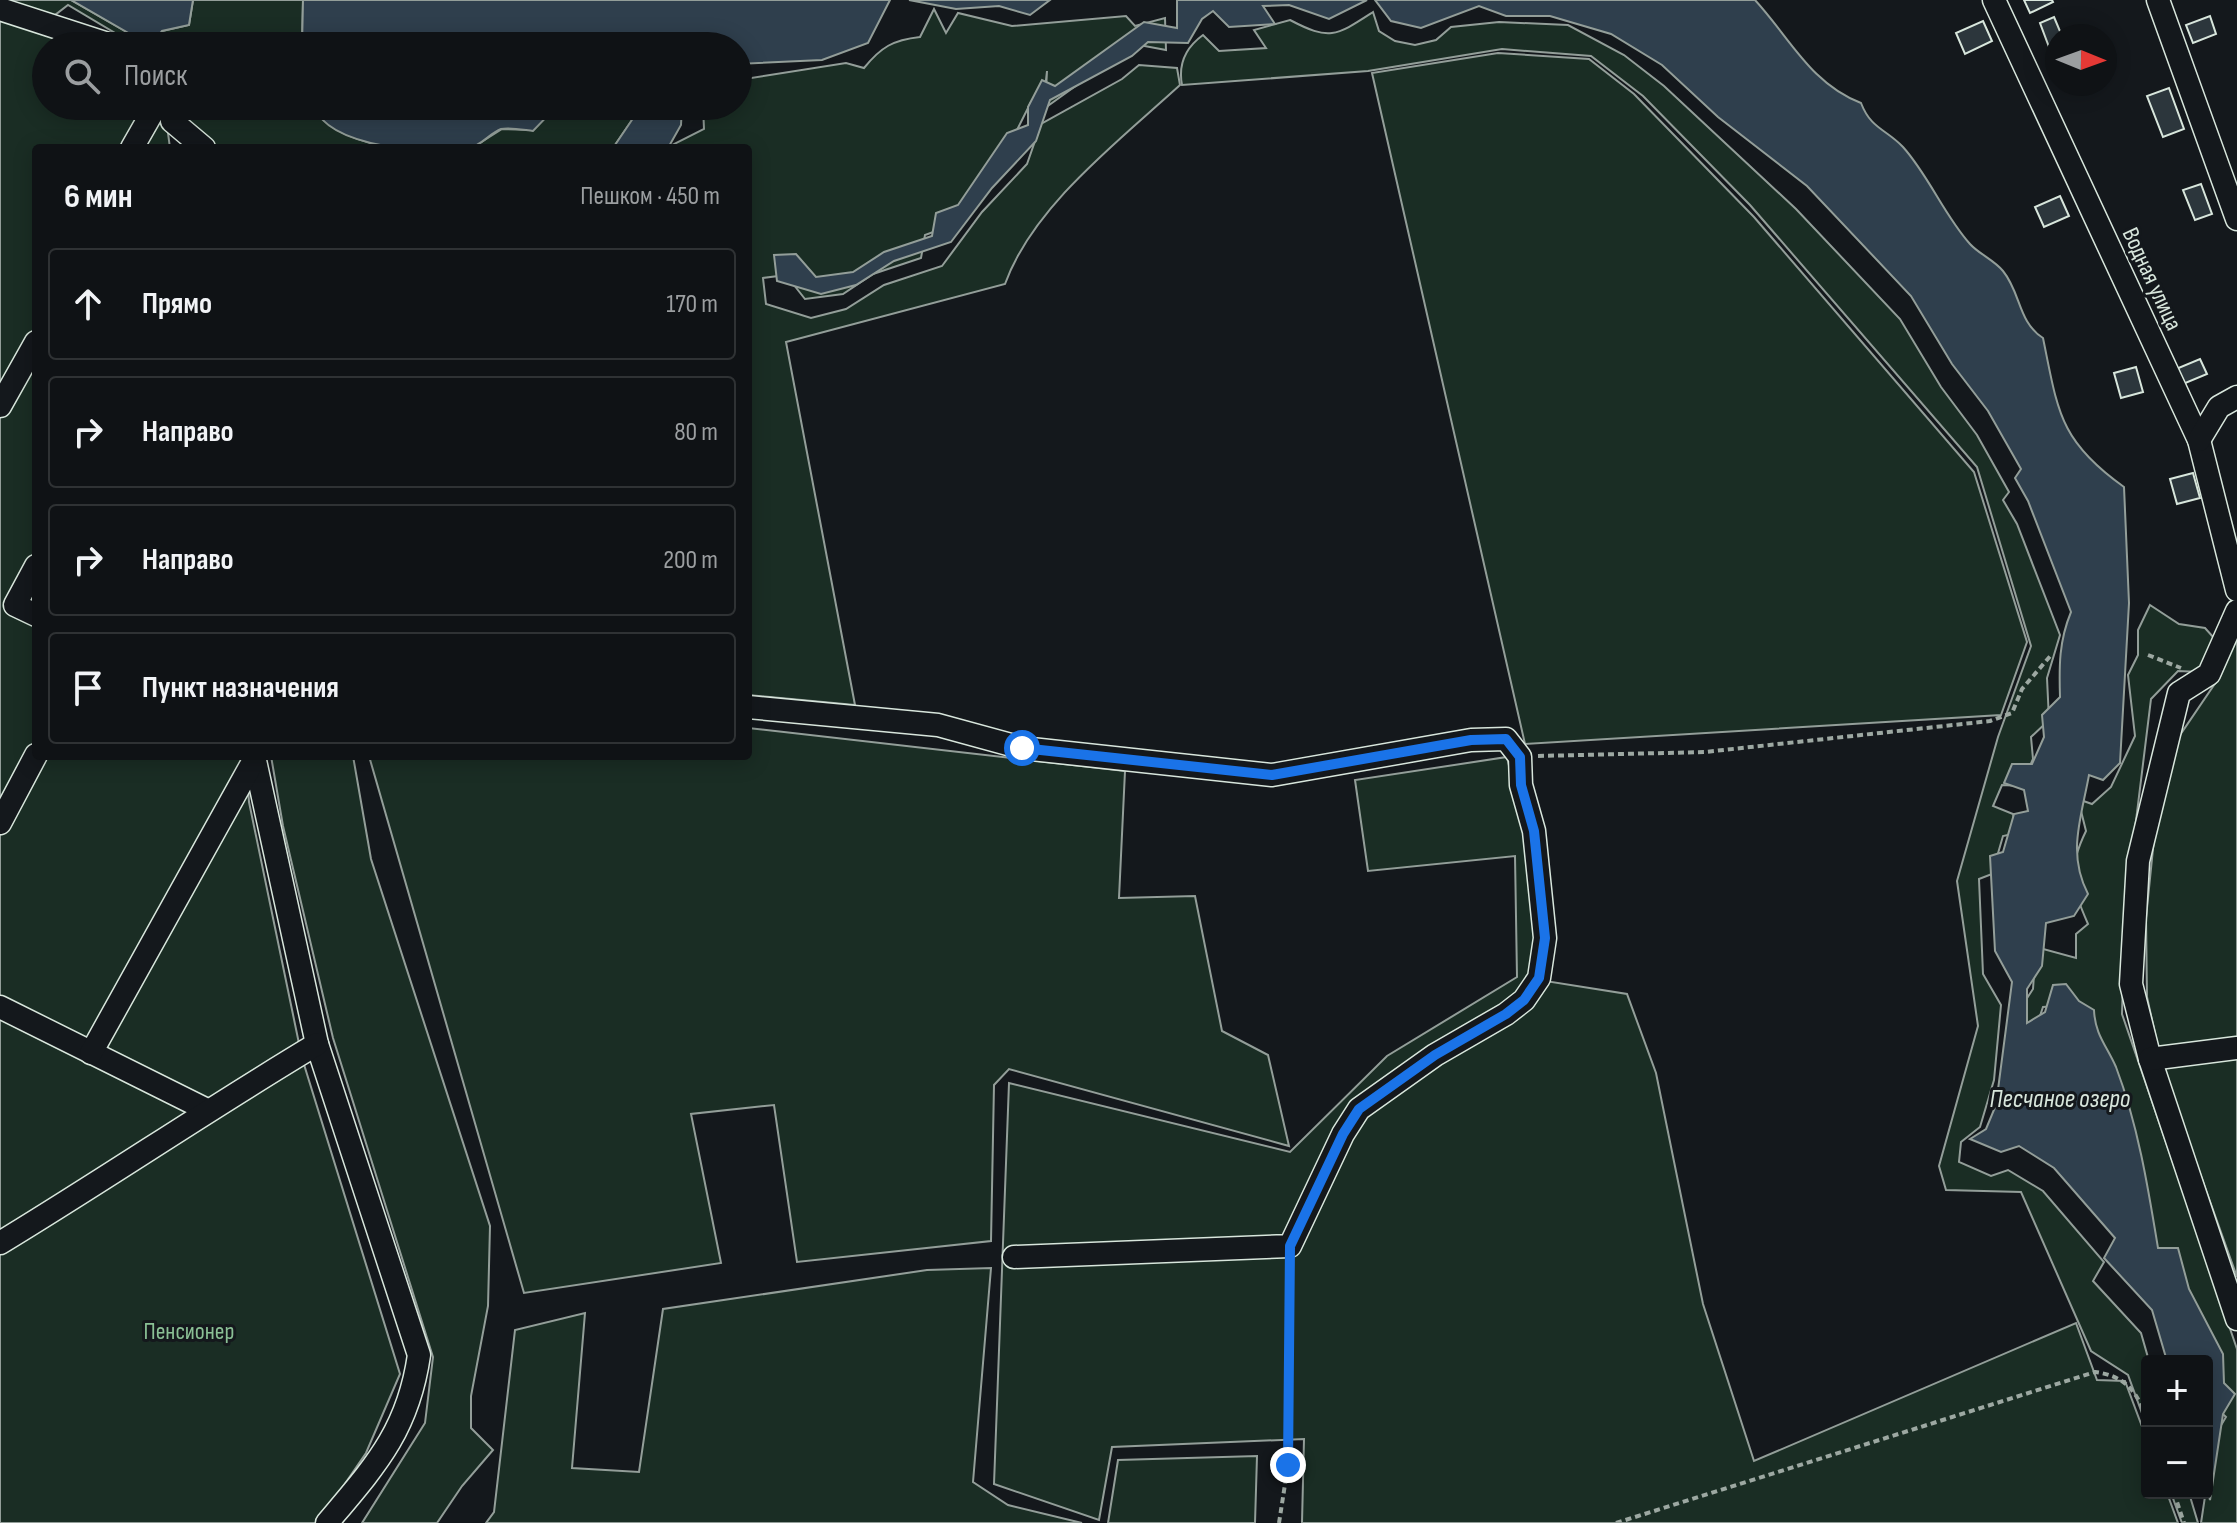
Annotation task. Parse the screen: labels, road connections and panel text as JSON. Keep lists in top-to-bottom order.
{
  "streets": {
    "street": ["Водная улица"]
  },
  "water": ["Песчаное озеро"],
  "parks": ["Пенсионер"],
  "north": "right",
  "page": {
    "search": "Поиск",
    "heading": ["6 мин", "Пешком · 450 m"],
    "list": [
      ["Прямо", "170 m"],
      ["Направо", "80 m"],
      ["Направо", "200 m"],
      "Пункт назначения"
    ],
    "map_buttons": ["+", "−"]
  }
}
